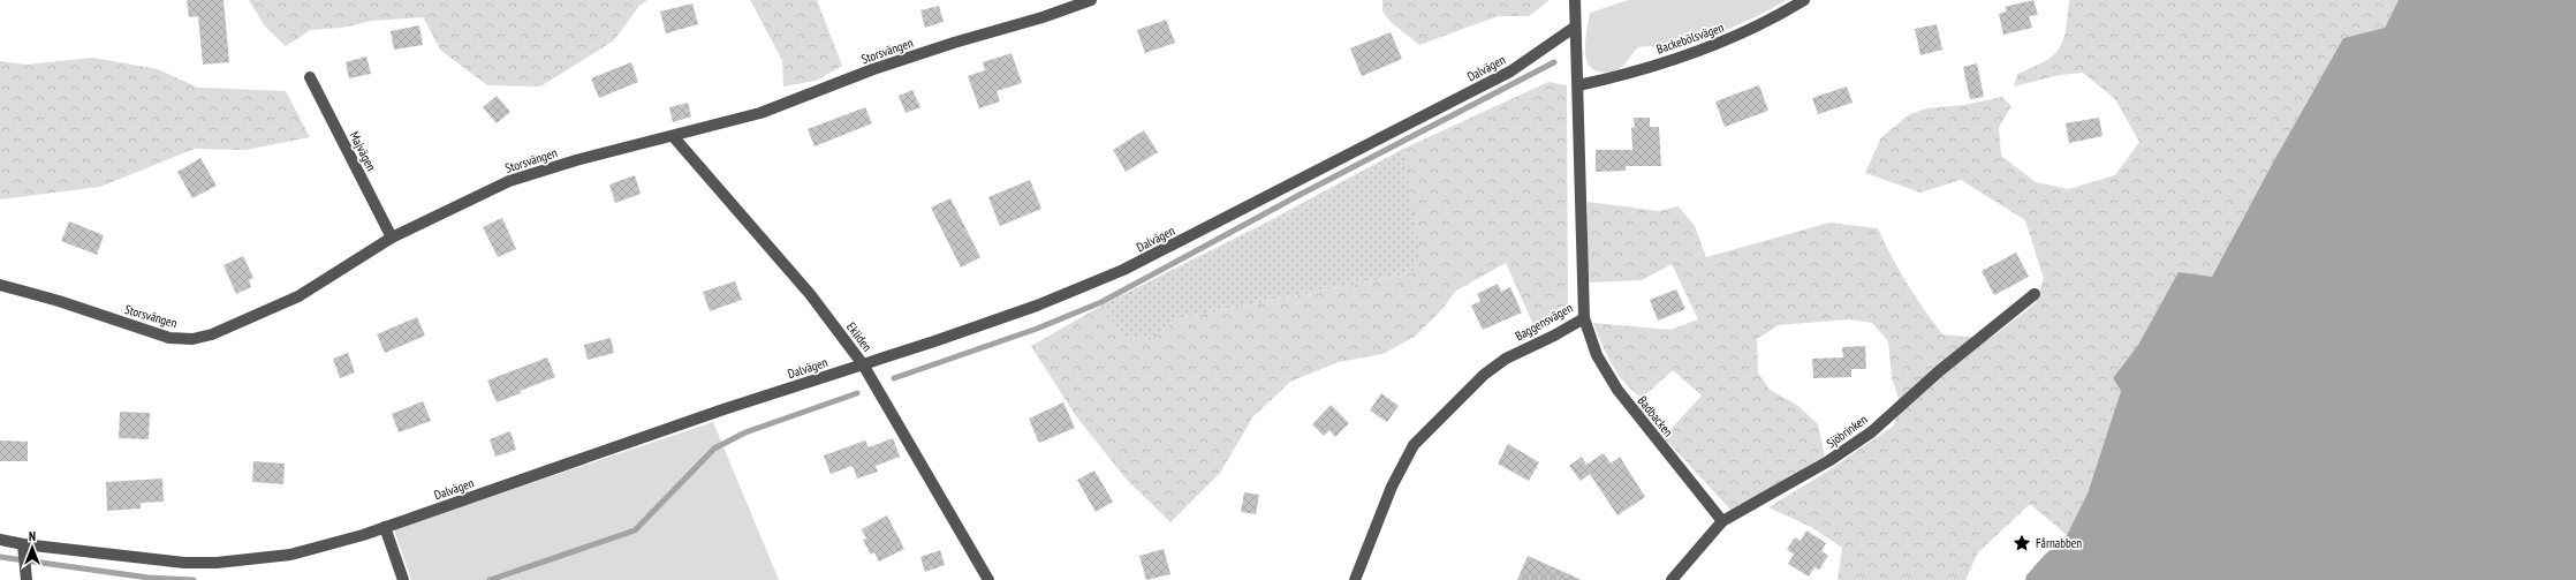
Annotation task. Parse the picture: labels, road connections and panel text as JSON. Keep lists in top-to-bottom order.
{
  "streets": {
    "street": [
      "Backebölsvägen",
      "Storsvängen",
      "Dalvägen",
      "Majvägen",
      "Baggensvägen",
      "Ekliden",
      "Badbacken",
      "Sjöbrinken"
    ]
  },
  "crossings": [
    ["Backebölsvägen", "Baggensvägen"],
    ["Storsvängen", "Majvägen"],
    ["Storsvängen", "Ekliden"],
    ["Dalvägen", "Baggensvägen"],
    ["Dalvägen", "Ekliden"],
    ["Baggensvägen", "Badbacken"],
    ["Badbacken", "Sjöbrinken"]
  ],
  "places": {
    "place": ["Fårnabben"]
  },
  "north": "top"
}
